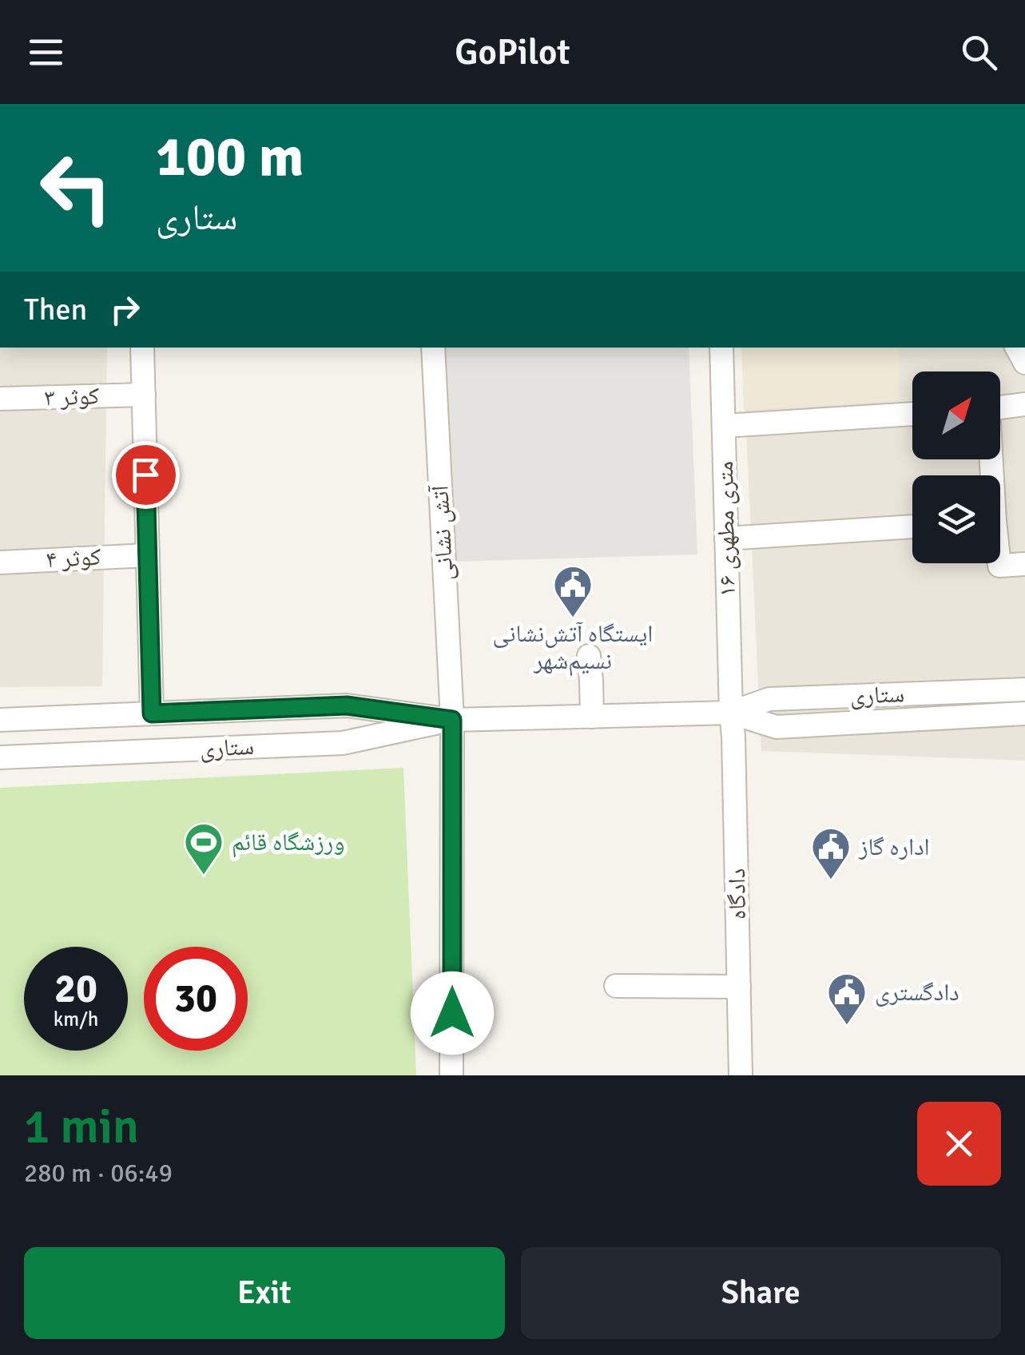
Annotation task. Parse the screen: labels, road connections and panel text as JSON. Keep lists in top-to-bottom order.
{
  "streets": {
    "street": [
      "کوثر ۳",
      "۱۶ متری مطهری",
      "آتش نشانی",
      "کوثر ۴",
      "ستاری",
      "دادگاه"
    ]
  },
  "crossings": [
    ["۱۶ متری مطهری", "ستاری"],
    ["۱۶ متری مطهری", "دادگاه"],
    ["آتش نشانی", "ستاری"],
    ["ستاری", "دادگاه"]
  ],
  "places": {
    "public building": ["ایستگاه آتش‌نشانی نسیم‌شهر", "اداره گاز", "دادگستری"],
    "sports": ["ورزشگاه قائم"]
  },
  "north": "top right",
  "page": {
    "header": "GoPilot",
    "turn": ["100 m", "ستاری"],
    "then": "Then",
    "speed": "20 km/h",
    "limit": "30",
    "heading": ["1 min", "280 m · 06:49"],
    "buttons": ["Exit", "Share"]
  }
}
